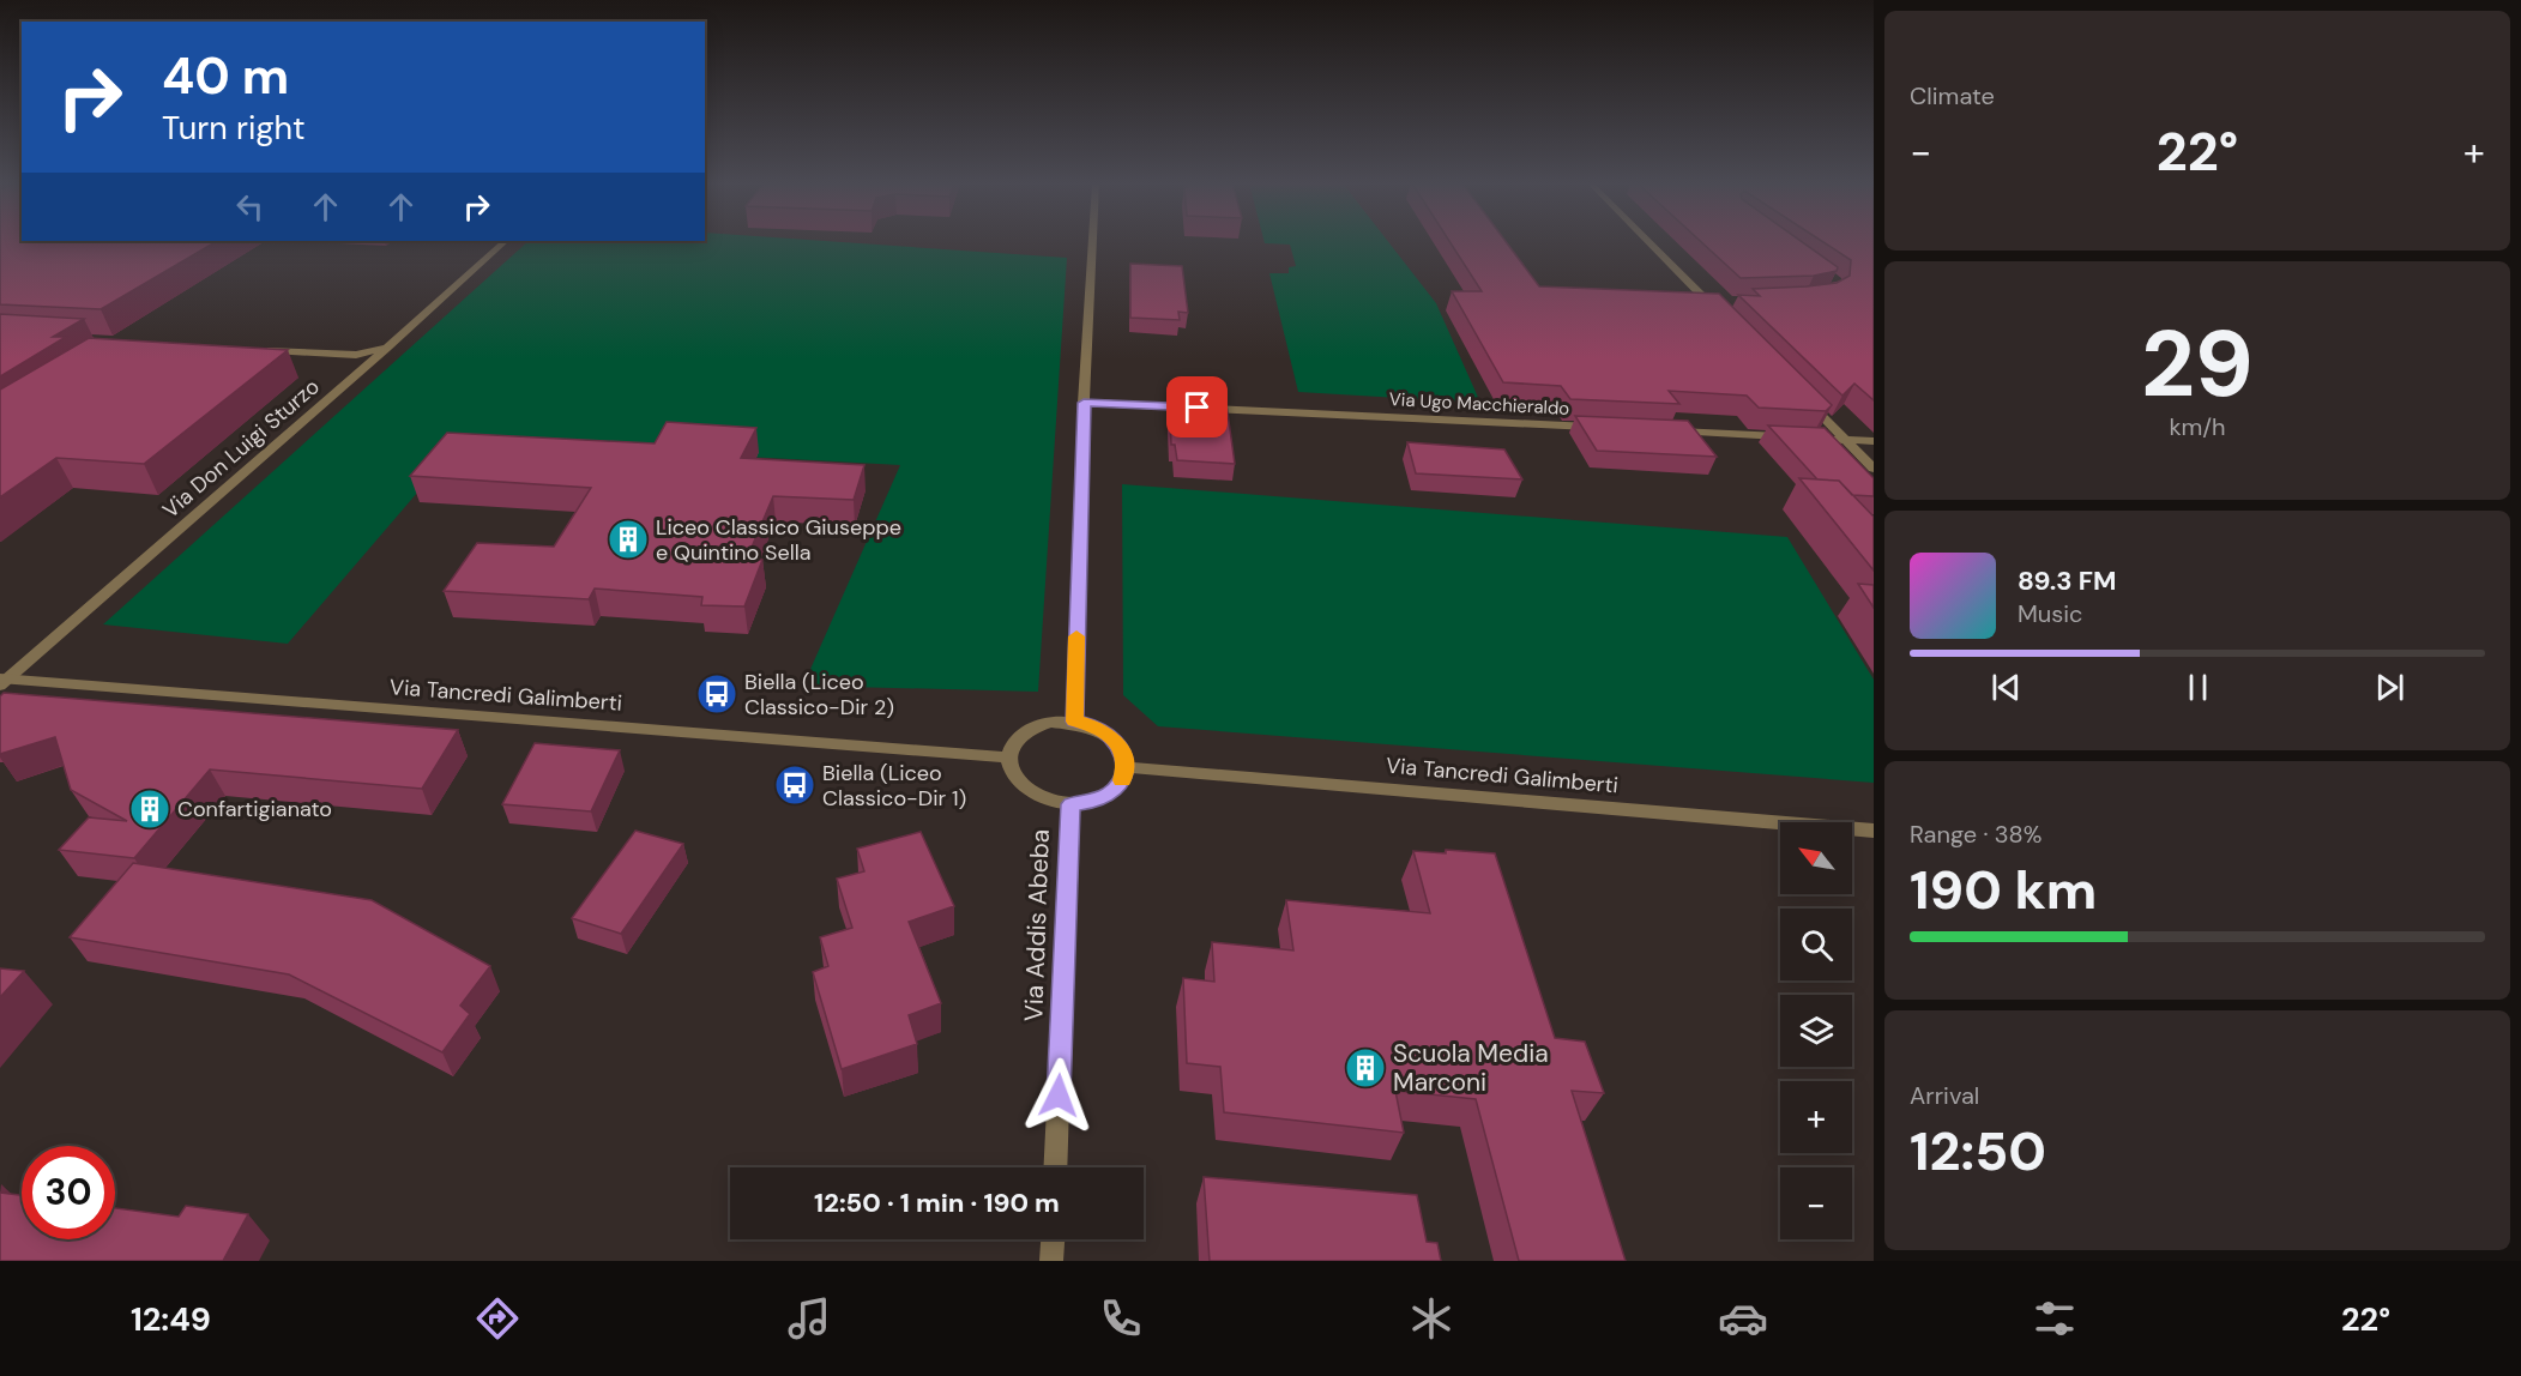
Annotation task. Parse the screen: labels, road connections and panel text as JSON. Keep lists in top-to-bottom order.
{
  "streets": {
    "street": [
      "Via Ugo Macchieraldo",
      "Via Don Luigi Sturzo",
      "Via Tancredi Galimberti",
      "Via Addis Abeba"
    ]
  },
  "crossings": [
    ["Via Don Luigi Sturzo", "Via Tancredi Galimberti"],
    ["Via Tancredi Galimberti", "Via Addis Abeba"]
  ],
  "places": {
    "building": ["Liceo Classico Giuseppe e Quintino Sella", "Confartigianato", "Scuola Media Marconi"],
    "bus stop": ["Biella (Liceo Classico-Dir 2)", "Biella (Liceo Classico-Dir 1)"]
  },
  "north": "top left",
  "page": {
    "tile": [
      "Climate",
      ["29", "km/h"],
      ["Range · 38%", "190 km"],
      ["Arrival", "12:50"]
    ],
    "turn": ["40 m", "Turn right"],
    "heat": ["−", "22°", "+"],
    "song": ["89.3 FM", "Music"],
    "map_buttons": ["+", "−"],
    "limit": "30",
    "trip": "12:50 · 1 min · 190 m",
    "tabs": ["12:49", "22°"]
  }
}
